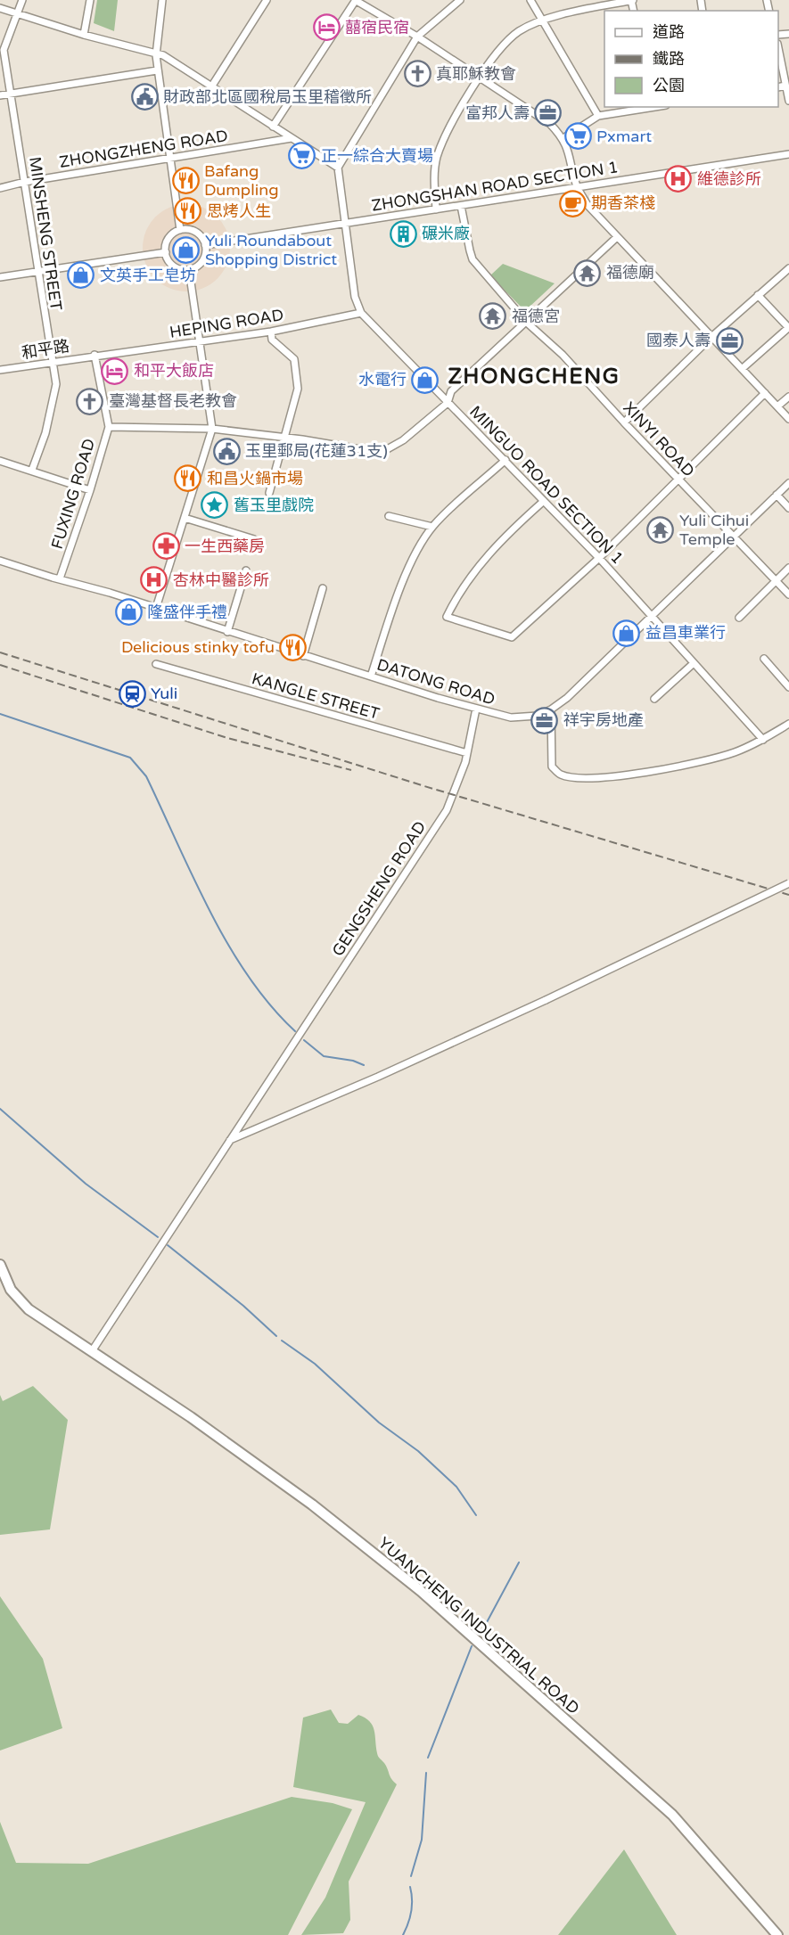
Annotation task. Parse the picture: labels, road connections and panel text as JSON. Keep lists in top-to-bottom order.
{
  "streets": {
    "street": [
      "ZHONGZHENG ROAD",
      "ZHONGSHAN ROAD SECTION 1",
      "MINSHENG STREET",
      "HEPING ROAD",
      "和平路",
      "XINYI ROAD",
      "MINGUO ROAD SECTION 1",
      "FUXING ROAD",
      "DATONG ROAD",
      "KANGLE STREET",
      "GENGSHENG ROAD",
      "YUANCHENG INDUSTRIAL ROAD"
    ]
  },
  "crossings": [
    ["ZHONGZHENG ROAD", "MINSHENG STREET"],
    ["ZHONGSHAN ROAD SECTION 1", "XINYI ROAD"],
    ["ZHONGSHAN ROAD SECTION 1", "MINGUO ROAD SECTION 1"],
    ["MINSHENG STREET", "和平路"],
    ["HEPING ROAD", "和平路"],
    ["HEPING ROAD", "MINGUO ROAD SECTION 1"],
    ["HEPING ROAD", "FUXING ROAD"],
    ["和平路", "FUXING ROAD"],
    ["XINYI ROAD", "DATONG ROAD"],
    ["MINGUO ROAD SECTION 1", "DATONG ROAD"],
    ["FUXING ROAD", "DATONG ROAD"],
    ["DATONG ROAD", "GENGSHENG ROAD"],
    ["KANGLE STREET", "GENGSHENG ROAD"],
    ["GENGSHENG ROAD", "YUANCHENG INDUSTRIAL ROAD"]
  ],
  "districts": ["ZHONGCHENG"],
  "places": {
    "hotel": ["囍宿民宿", "和平大飯店"],
    "church": ["真耶穌教會", "臺灣基督長老教會"],
    "public building": ["財政部北區國稅局玉里稽徵所", "玉里郵局(花蓮31支)"],
    "office": ["富邦人壽", "國泰人壽", "祥宇房地產"],
    "supermarket": ["Pxmart", "正一綜合大賣場"],
    "hospital": ["維德診所", "杏林中醫診所"],
    "restaurant": [
      "Bafang Dumpling",
      "思烤人生",
      "和昌火鍋市場",
      "Delicious stinky tofu"
    ],
    "cafe": ["期香茶棧"],
    "building": ["碾米廠"],
    "shop": [
      "Yuli Roundabout Shopping District",
      "文英手工皂坊",
      "水電行",
      "隆盛伴手禮",
      "益昌車業行"
    ],
    "temple": ["福德廟", "福德宮", "Yuli Cihui Temple"],
    "place": ["舊玉里戲院"],
    "pharmacy": ["一生西藥房"],
    "station": ["Yuli"]
  },
  "legend": ["道路", "鐵路", "公園"]
}
